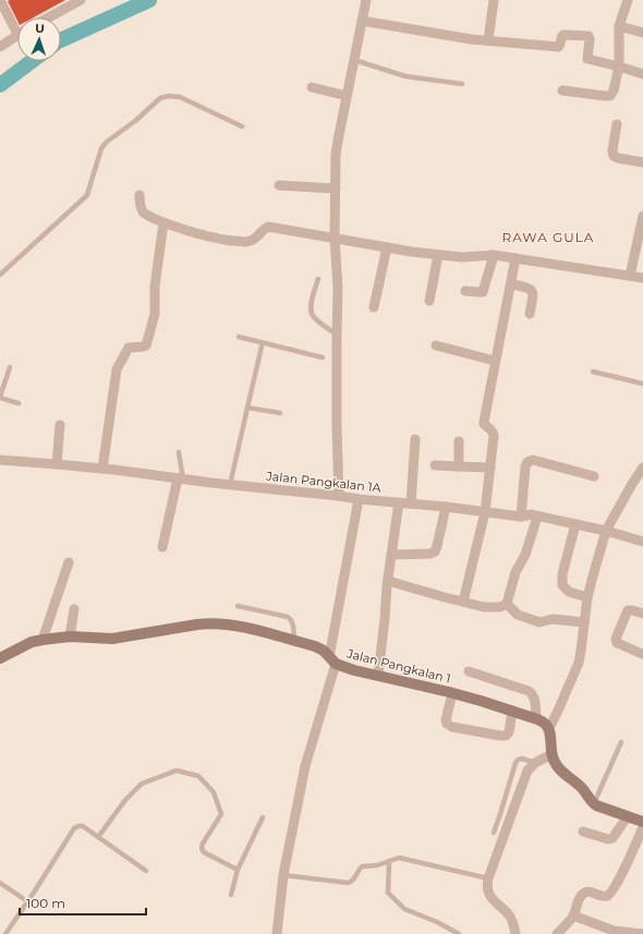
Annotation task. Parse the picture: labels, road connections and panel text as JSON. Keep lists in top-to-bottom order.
{
  "streets": {
    "main road": ["Jalan Pangkalan 1"],
    "street": ["Jalan Pangkalan 1A"]
  },
  "districts": ["RAWA GULA"],
  "scale_bar": "100 m",
  "north": "top"
}
